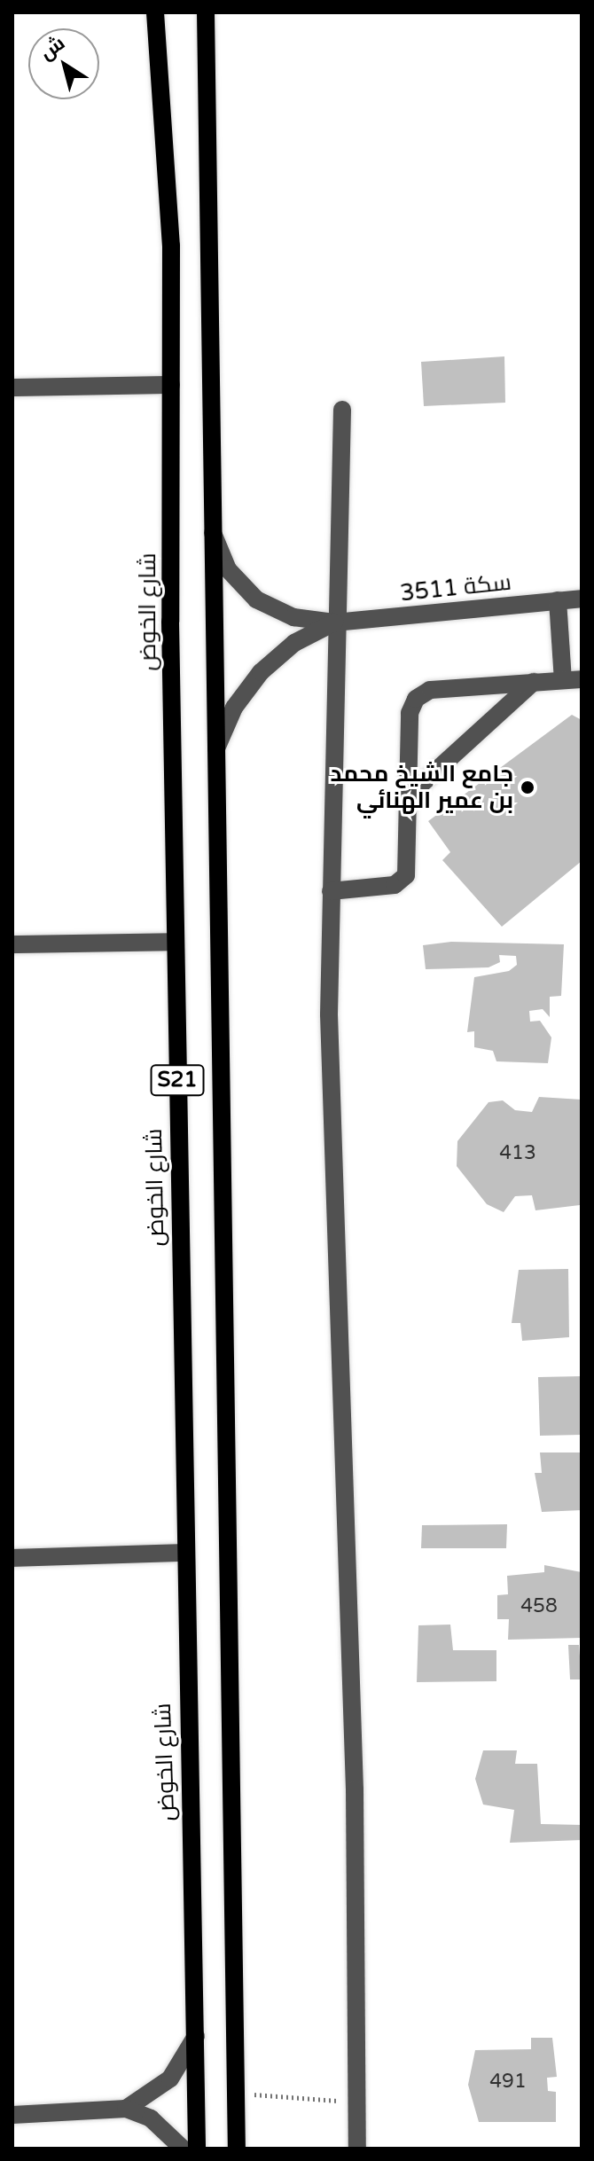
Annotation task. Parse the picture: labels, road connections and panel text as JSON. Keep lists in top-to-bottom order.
{
  "streets": {
    "main road": ["شارع الخوض", "S21"],
    "street": ["سكة 3511"]
  },
  "places": ["جامع الشيخ محمد بن عمير الهنائي"],
  "house_numbers": ["413", "458", "491"],
  "north": "top left"
}
